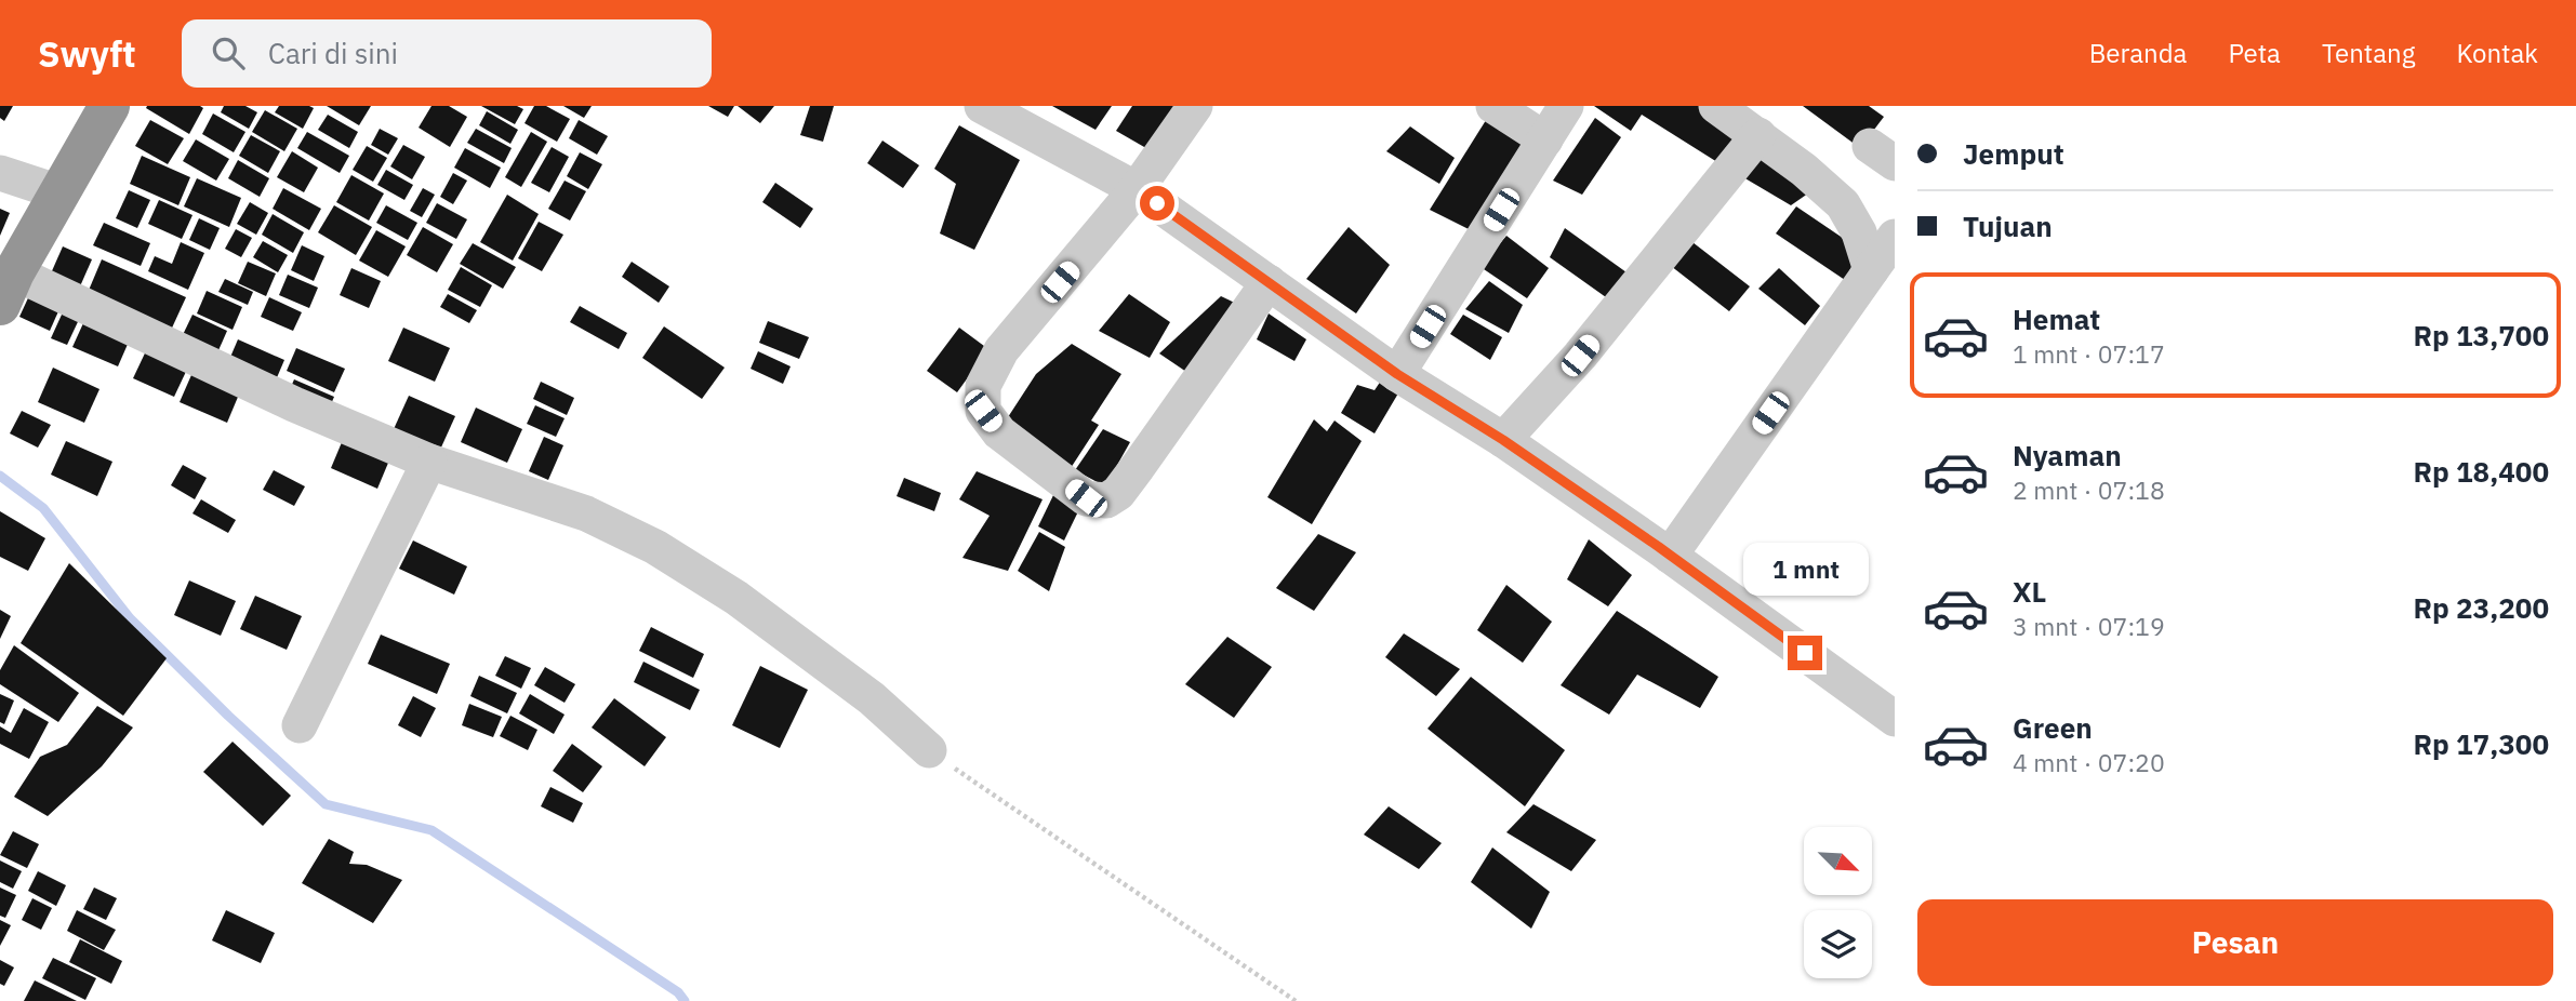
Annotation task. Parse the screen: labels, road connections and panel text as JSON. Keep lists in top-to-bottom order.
{
  "north": "bottom right",
  "page": {
    "header": "Swyft",
    "search": "Cari di sini",
    "nav": [
      "Beranda",
      "Peta",
      "Tentang",
      "Kontak"
    ],
    "banner": ["Jemput", "Tujuan"],
    "list": [
      {
        "name": "Hemat",
        "note": "1 mnt · 07:17",
        "value": "Rp 13,700"
      },
      {
        "name": "Nyaman",
        "note": "2 mnt · 07:18",
        "value": "Rp 18,400"
      },
      {
        "name": "XL",
        "note": "3 mnt · 07:19",
        "value": "Rp 23,200"
      },
      {
        "name": "Green",
        "note": "4 mnt · 07:20",
        "value": "Rp 17,300"
      }
    ],
    "bubble": "1 mnt",
    "buttons": "Pesan"
  }
}
